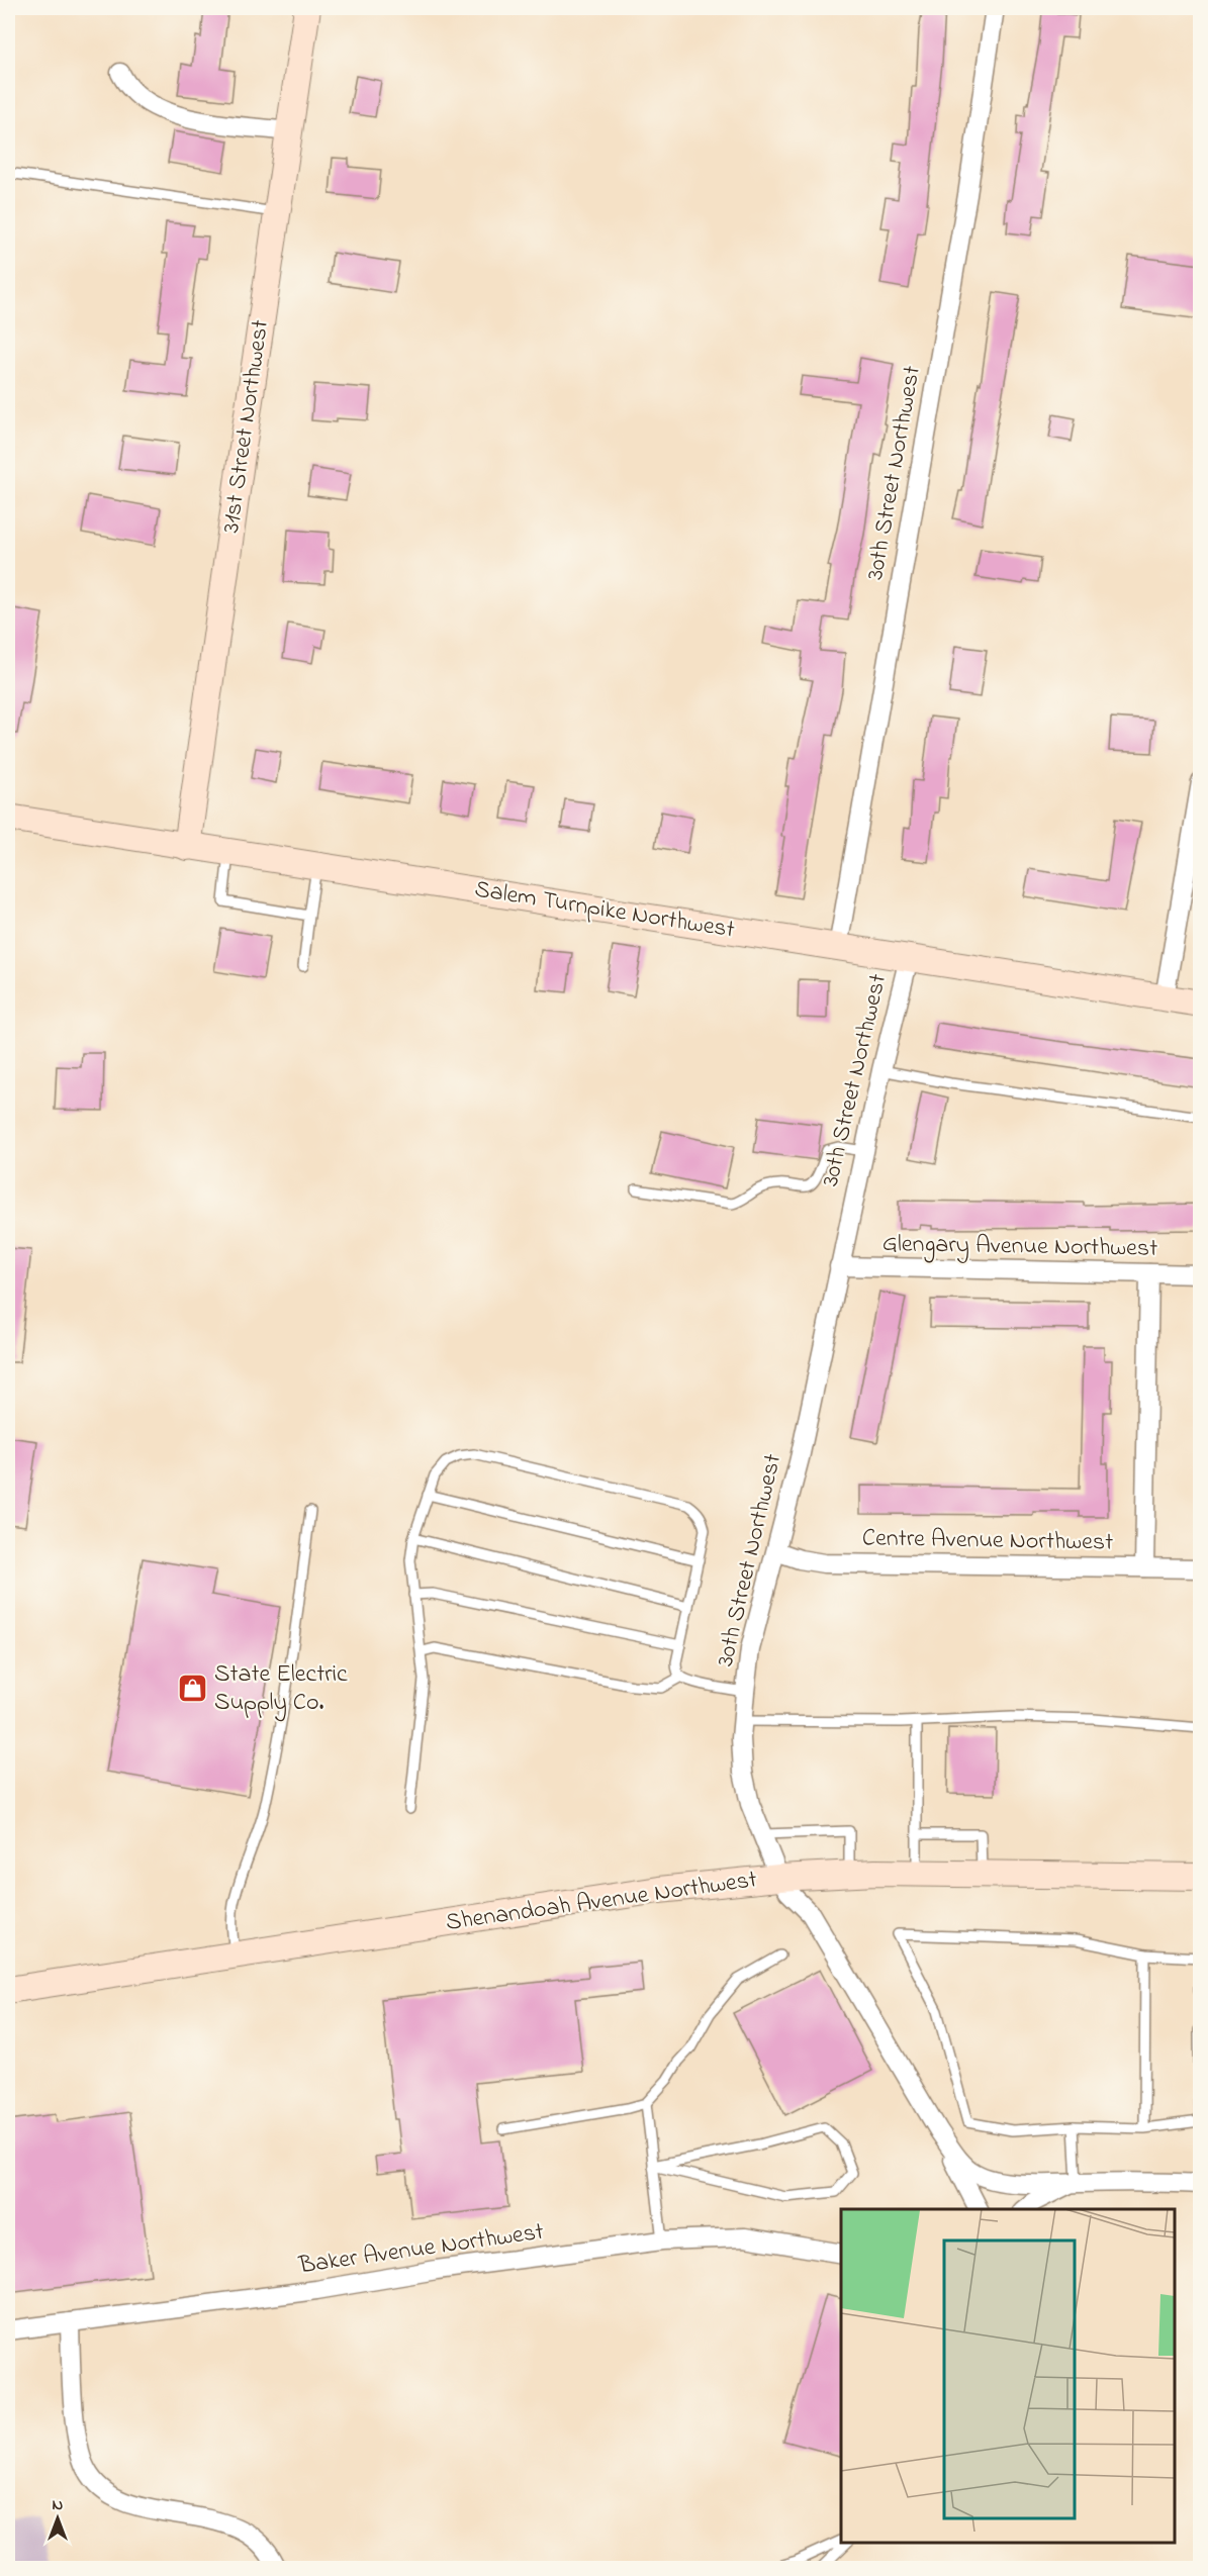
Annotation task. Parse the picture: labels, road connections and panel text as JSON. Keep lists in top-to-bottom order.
{
  "streets": {
    "street": [
      "31st Street Northwest",
      "30th Street Northwest",
      "Salem Turnpike Northwest",
      "Glengary Avenue Northwest",
      "Centre Avenue Northwest",
      "Shenandoah Avenue Northwest",
      "Baker Avenue Northwest"
    ]
  },
  "crossings": [
    ["31st Street Northwest", "Salem Turnpike Northwest"],
    ["30th Street Northwest", "Salem Turnpike Northwest"],
    ["30th Street Northwest", "Glengary Avenue Northwest"],
    ["30th Street Northwest", "Centre Avenue Northwest"],
    ["30th Street Northwest", "Shenandoah Avenue Northwest"]
  ],
  "places": {
    "shop": ["State Electric Supply Co."]
  },
  "north": "top"
}
